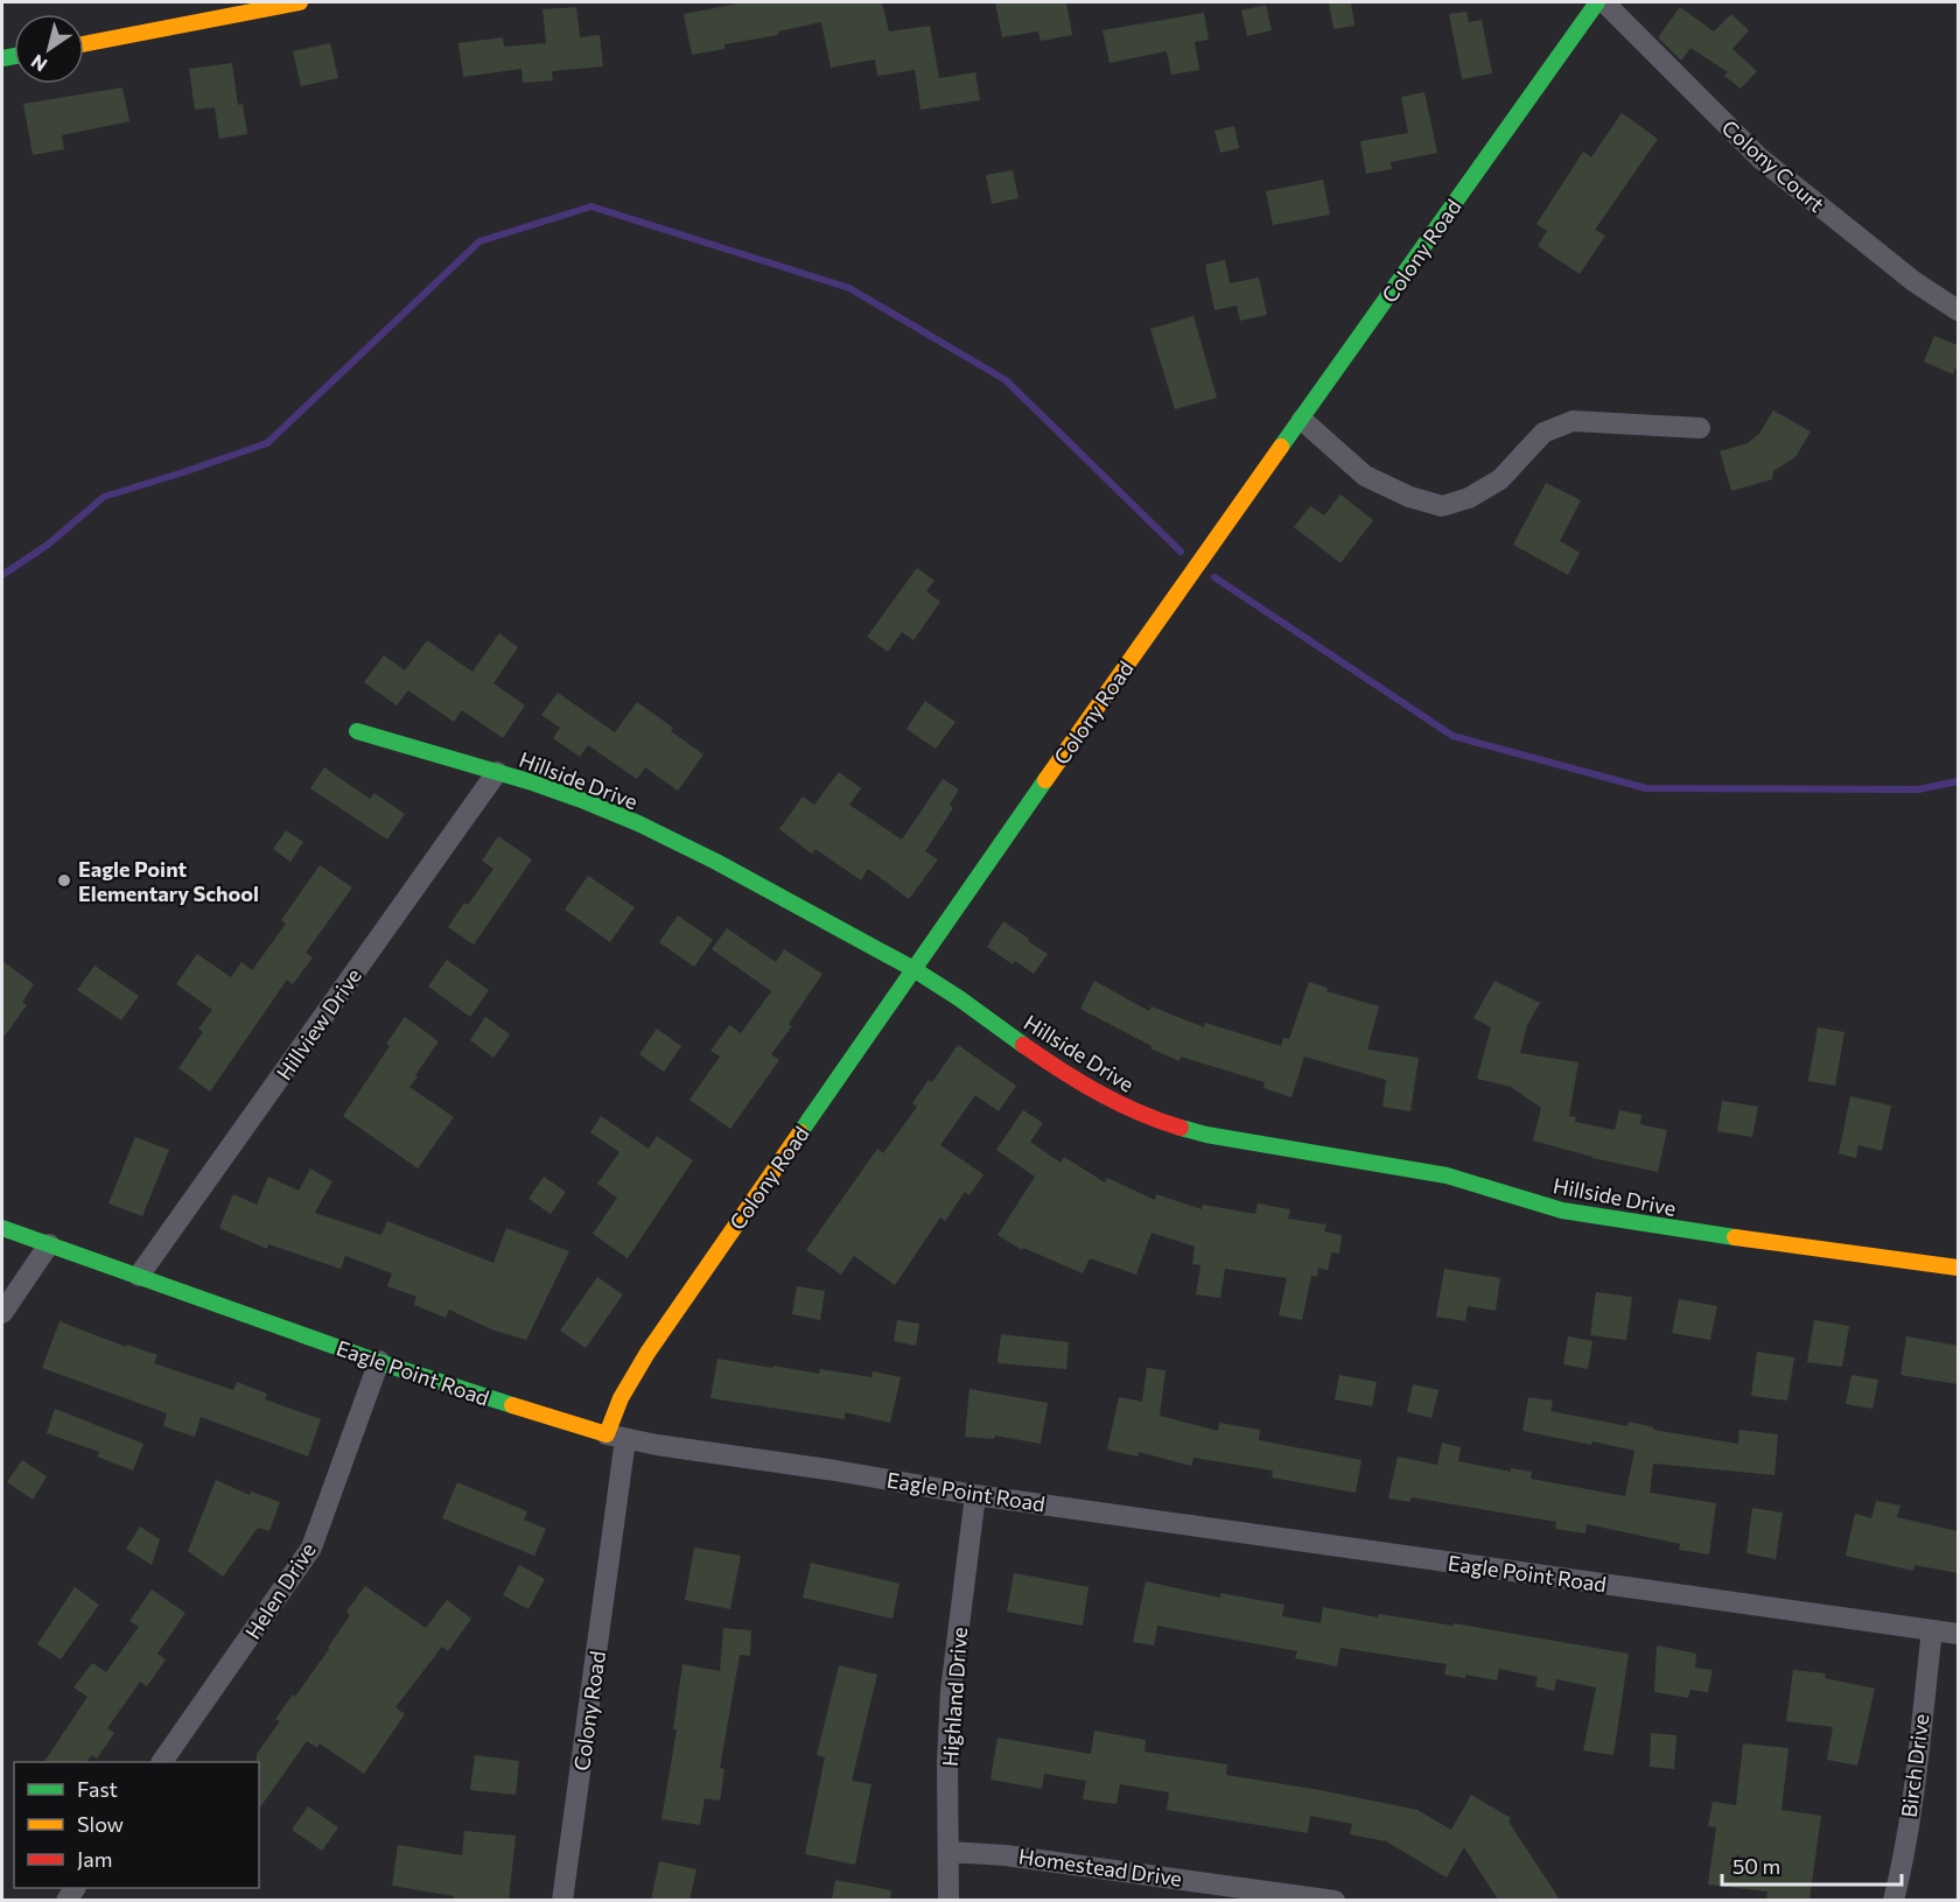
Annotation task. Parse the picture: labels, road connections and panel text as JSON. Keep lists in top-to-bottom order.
{
  "streets": {
    "street": [
      "Colony Court",
      "Colony Road",
      "Hillside Drive",
      "Hillview Drive",
      "Eagle Point Road",
      "Helen Drive",
      "Highland Drive",
      "Birch Drive",
      "Homestead Drive"
    ]
  },
  "crossings": [
    ["Colony Road", "Hillside Drive"],
    ["Colony Road", "Eagle Point Road"],
    ["Hillside Drive", "Hillview Drive"],
    ["Hillview Drive", "Eagle Point Road"],
    ["Eagle Point Road", "Helen Drive"],
    ["Eagle Point Road", "Highland Drive"],
    ["Eagle Point Road", "Birch Drive"],
    ["Highland Drive", "Homestead Drive"]
  ],
  "places": ["Eagle Point Elementary School"],
  "legend": ["Fast", "Slow", "Jam"],
  "scale_bar": "50 m",
  "north": "bottom left"
}
